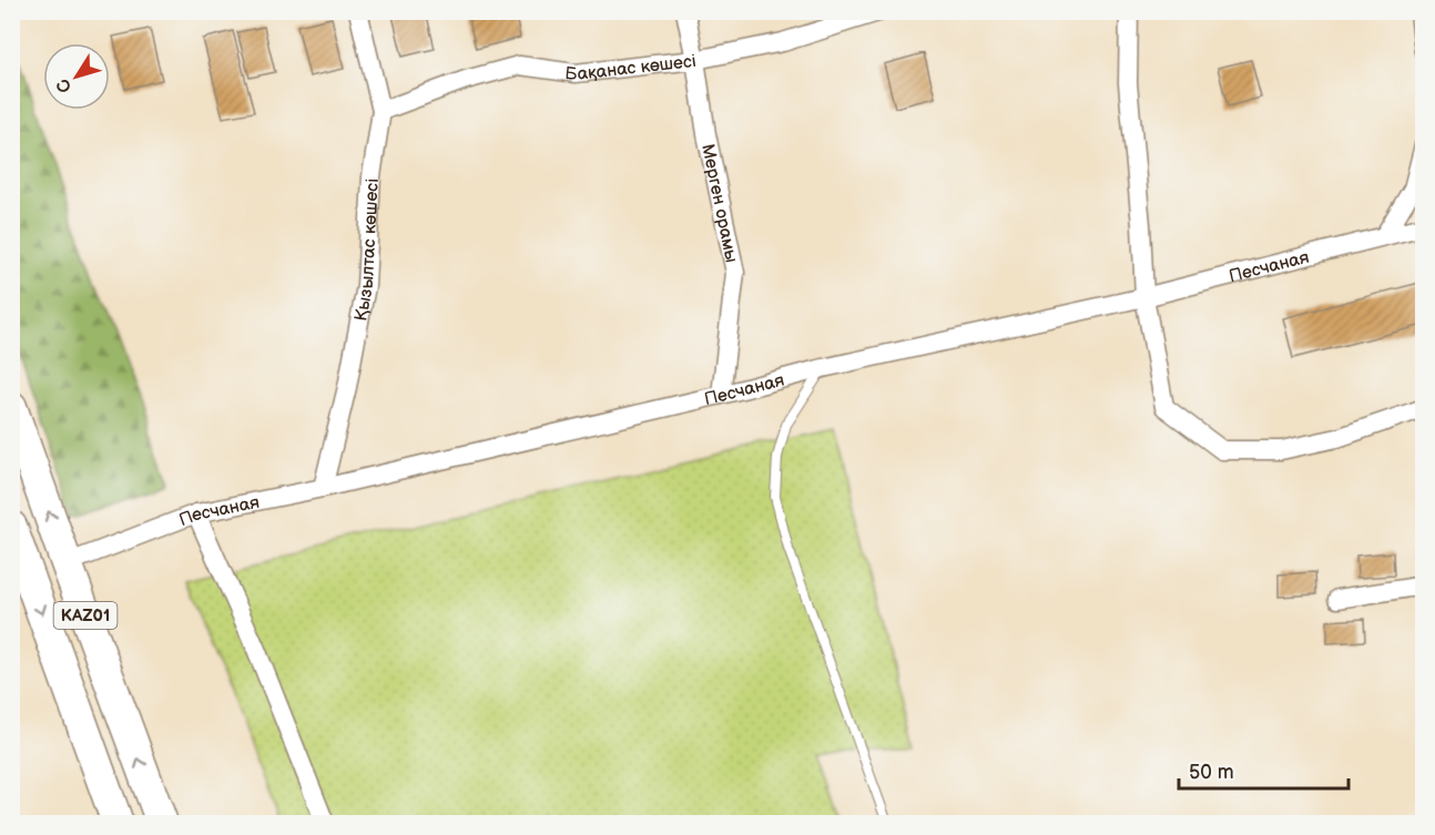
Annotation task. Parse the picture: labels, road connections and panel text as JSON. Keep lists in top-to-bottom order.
{
  "streets": {
    "highway": ["KАZ01"],
    "street": [
      "Бақанас көшесі",
      "Мерген орамы",
      "Қызылтас көшесі",
      "Песчаная"
    ]
  },
  "crossings": [
    ["Бақанас көшесі", "Мерген орамы"],
    ["Бақанас көшесі", "Қызылтас көшесі"],
    ["Мерген орамы", "Песчаная"],
    ["Қызылтас көшесі", "Песчаная"],
    ["Песчаная", "KАZ01"]
  ],
  "scale_bar": "50 m",
  "north": "bottom left"
}
